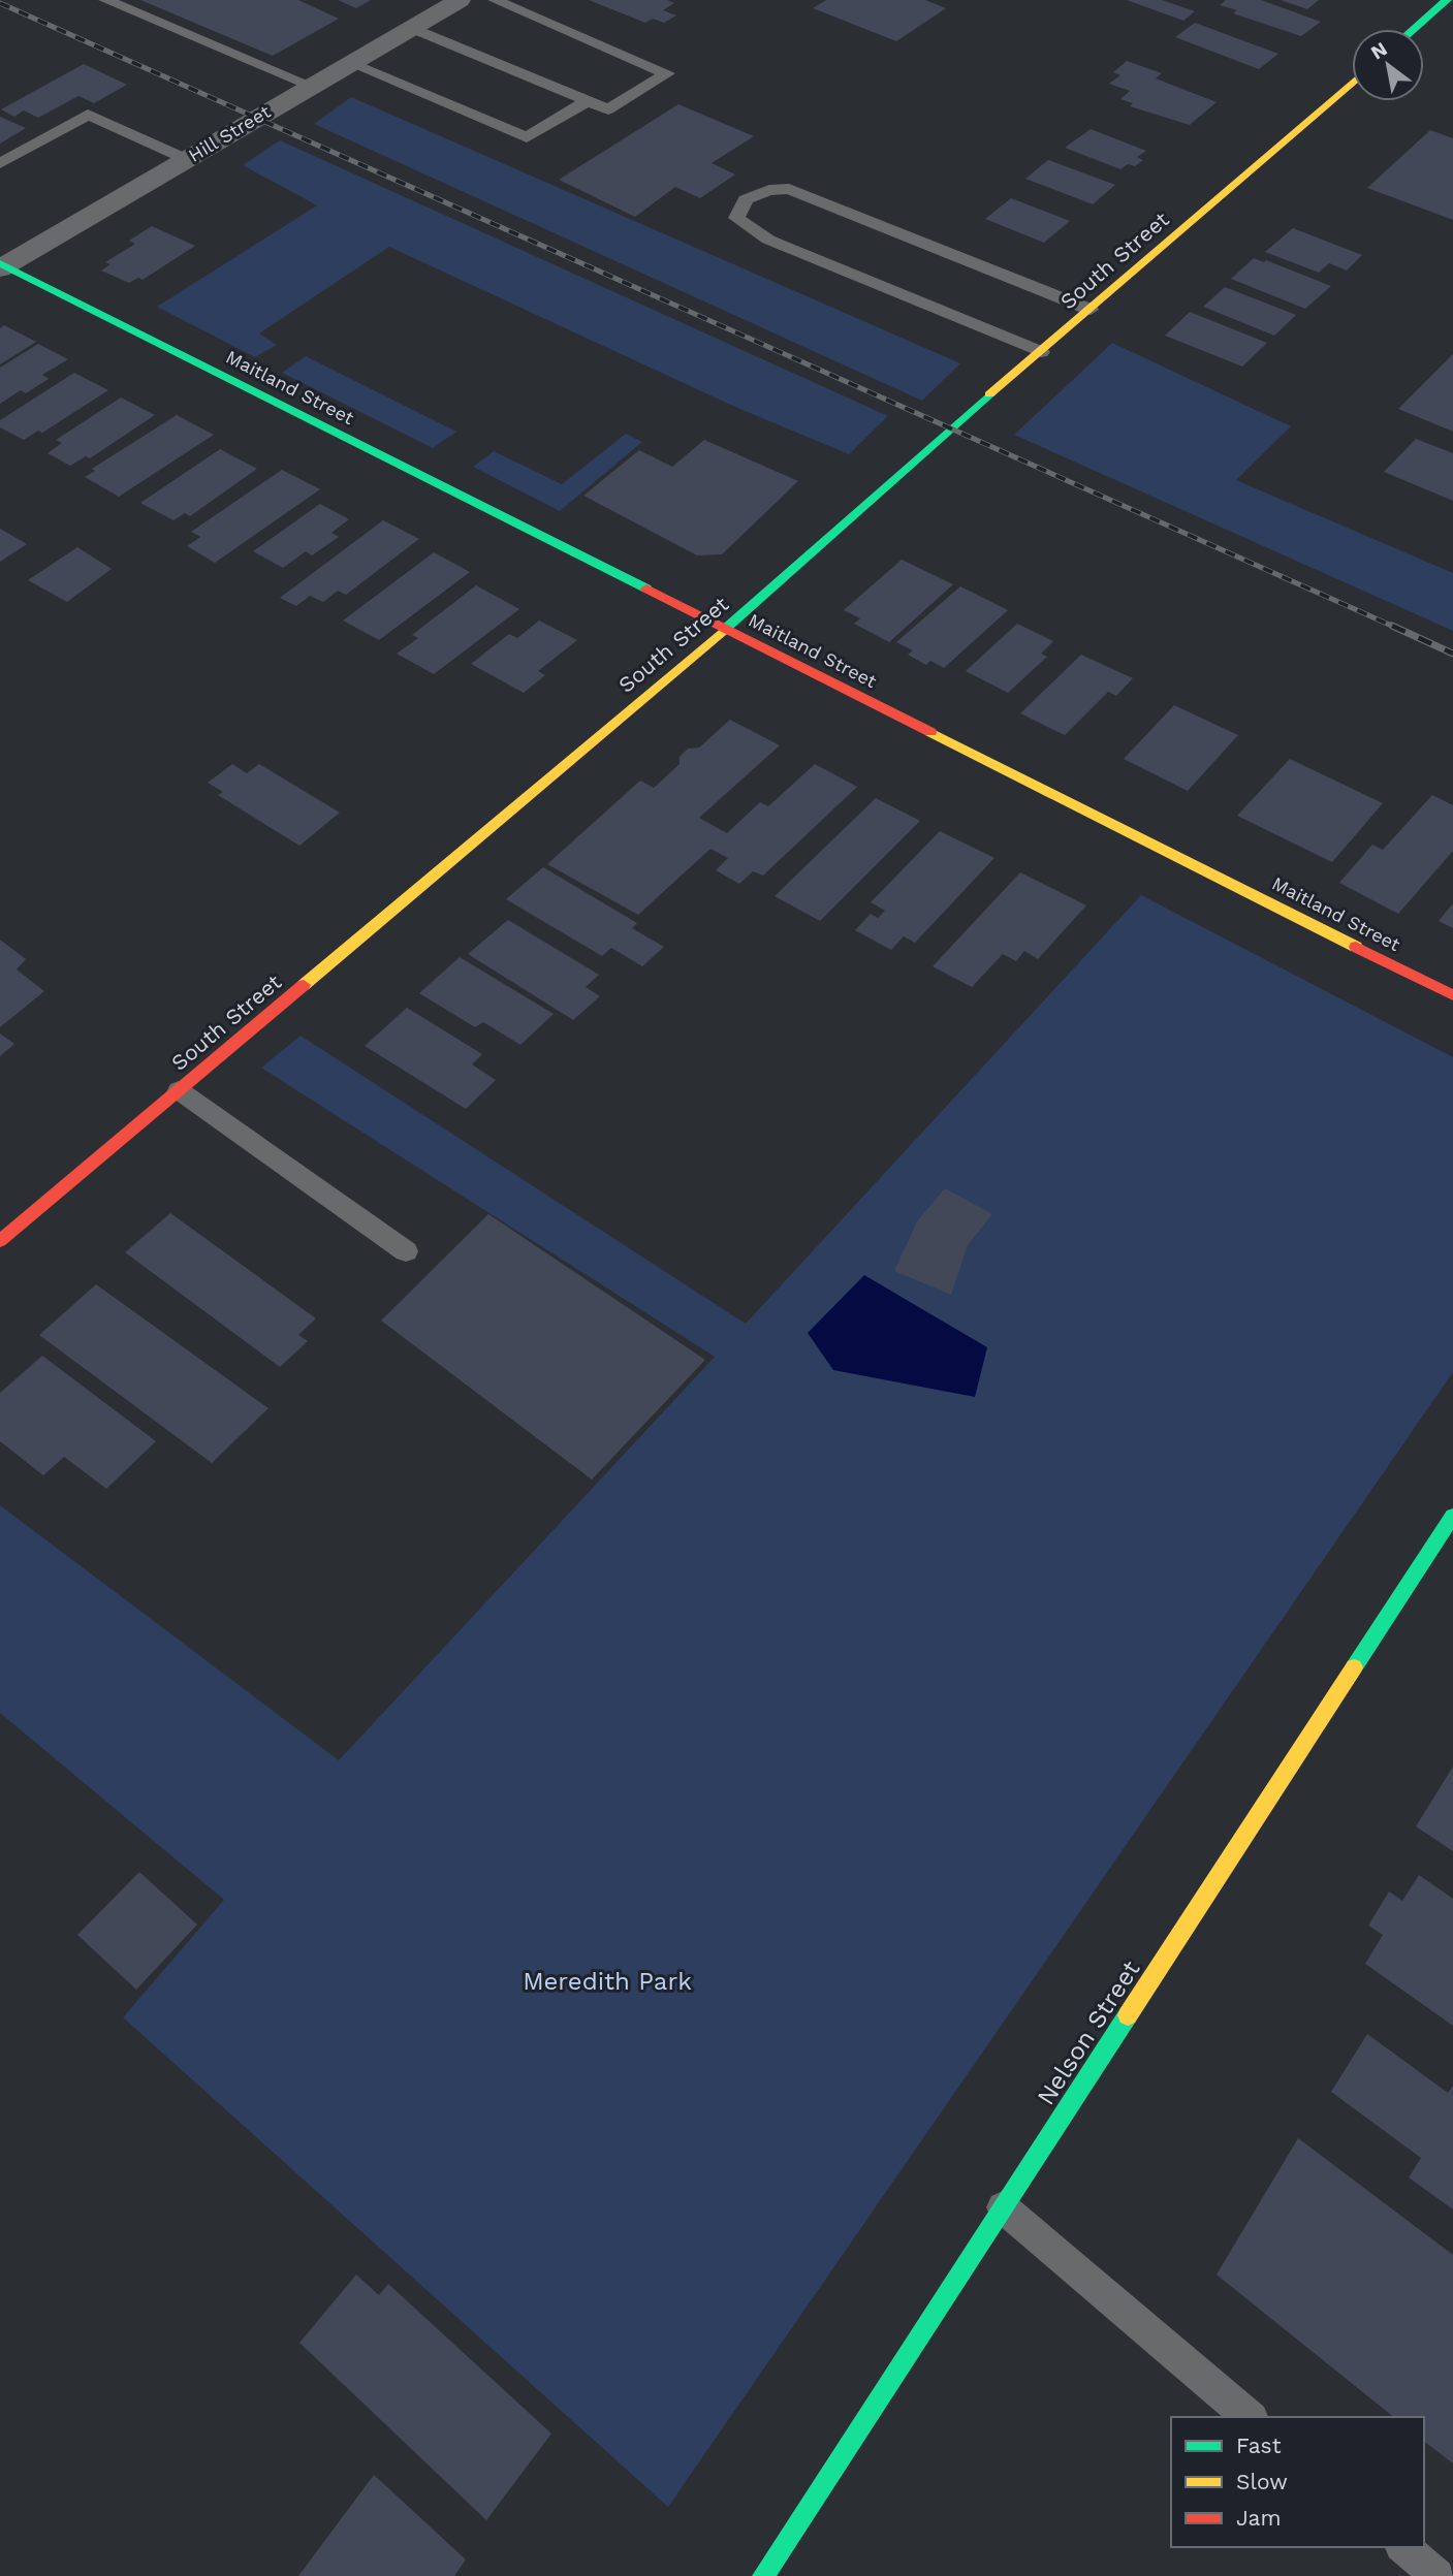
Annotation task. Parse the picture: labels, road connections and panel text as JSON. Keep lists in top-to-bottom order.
{
  "streets": {
    "street": [
      "Hill Street",
      "South Street",
      "Maitland Street",
      "Nelson Street"
    ]
  },
  "crossings": [
    ["Hill Street", "Maitland Street"],
    ["South Street", "Maitland Street"]
  ],
  "parks": ["Meredith Park"],
  "legend": ["Fast", "Slow", "Jam"],
  "north": "top left"
}
